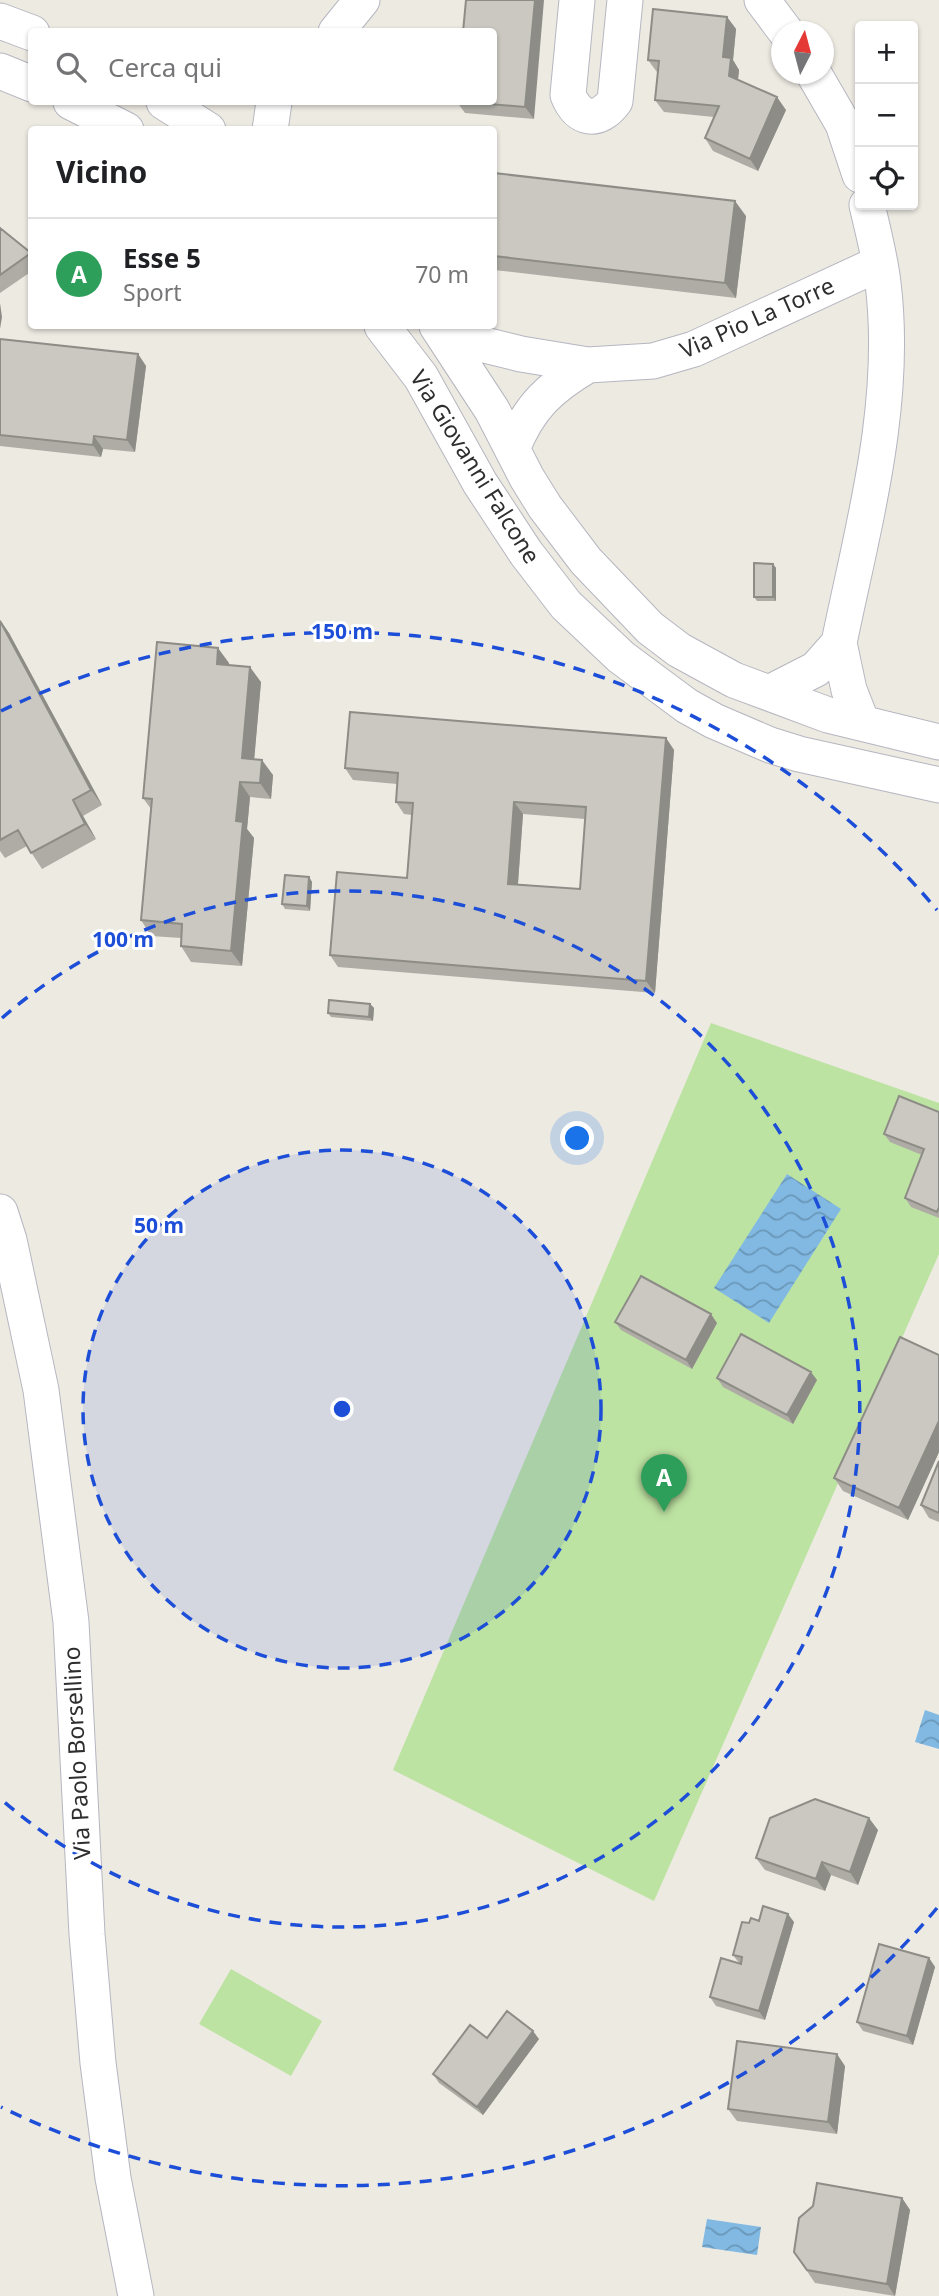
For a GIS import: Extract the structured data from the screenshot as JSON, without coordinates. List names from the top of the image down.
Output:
{
  "streets": {
    "street": ["Via Pio La Torre", "Via Giovanni Falcone", "Via Paolo Borsellino"]
  },
  "crossings": [
    ["Via Pio La Torre", "Via Giovanni Falcone"]
  ],
  "north": "top",
  "page": {
    "map_buttons": ["+", "−"],
    "search": "Cerca qui",
    "heading": "Vicino",
    "list": [
      {
        "mark": "A",
        "name": "Esse 5",
        "note": "Sport",
        "value": "70 m"
      }
    ],
    "pins": "A"
  },
  "rings": ["150 m", "100 m", "50 m"]
}
